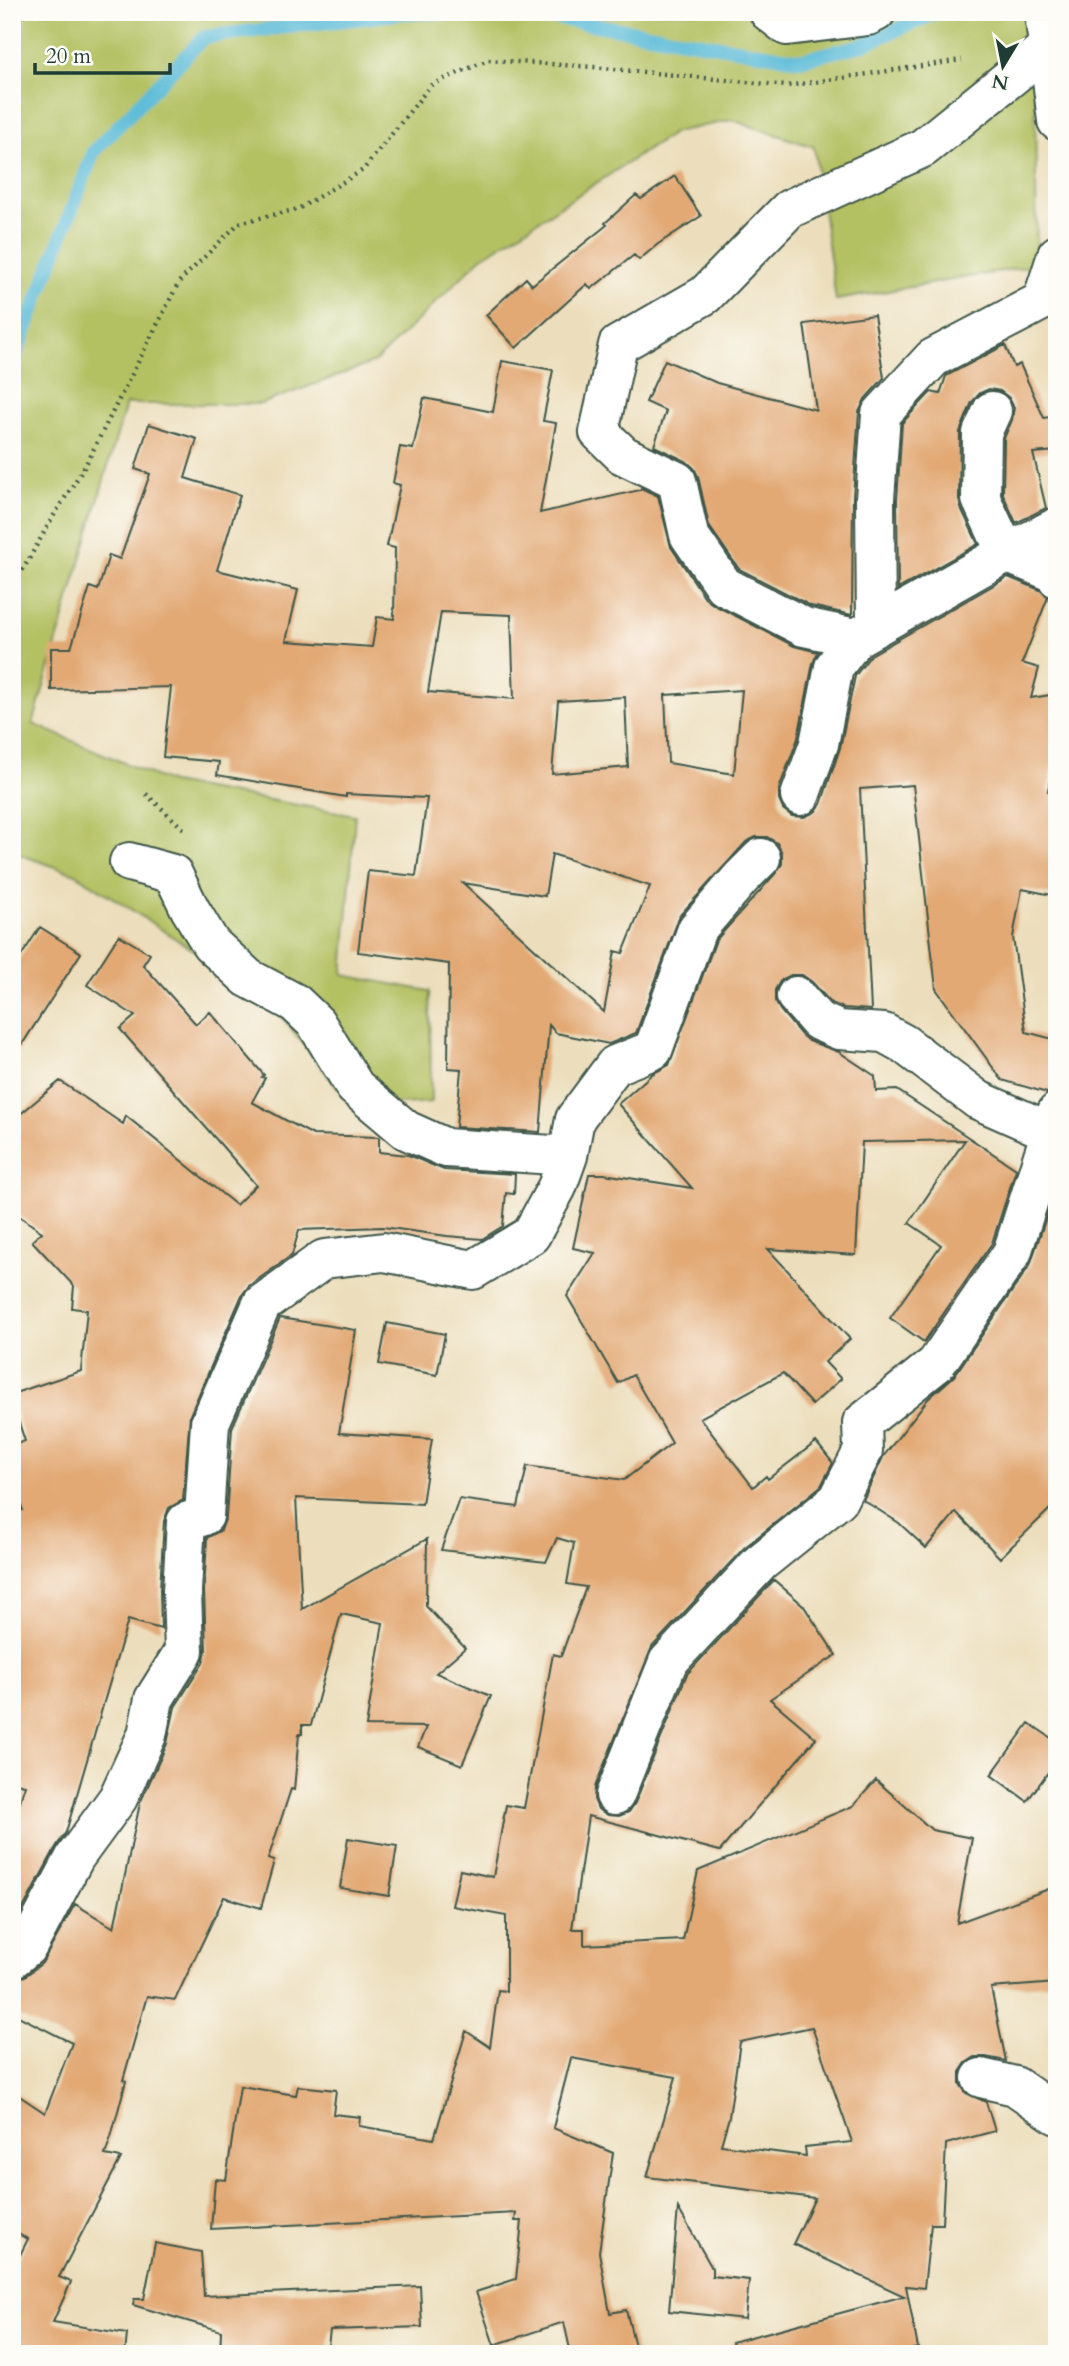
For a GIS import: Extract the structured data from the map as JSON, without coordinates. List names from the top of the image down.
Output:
{
  "scale_bar": "20 m",
  "north": "bottom"
}
